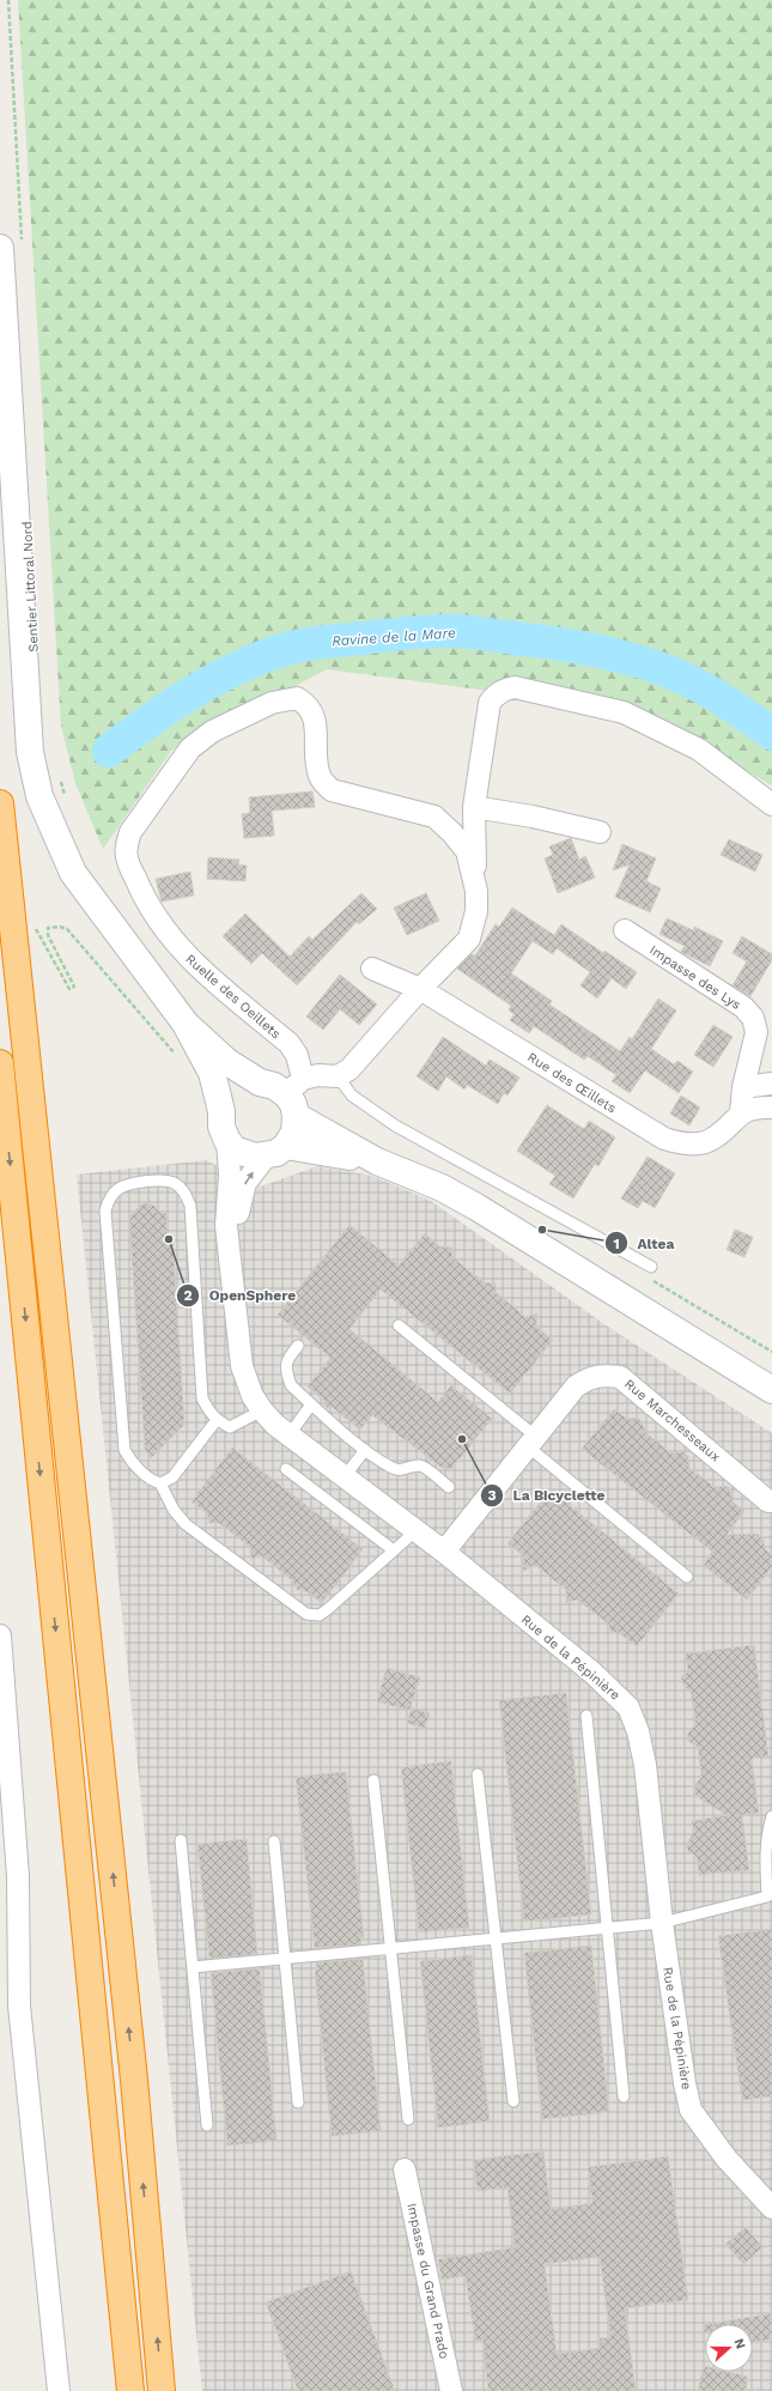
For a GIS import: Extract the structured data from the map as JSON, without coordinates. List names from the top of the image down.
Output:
{
  "streets": {
    "street": [
      "Impasse des Lys",
      "Ruelle des Oeillets",
      "Rue des Œillets",
      "Rue Marchesseaux",
      "Rue de la Pépinière",
      "Impasse du Grand Prado"
    ]
  },
  "crossings": [
    ["Impasse des Lys", "Rue des Œillets"],
    ["Ruelle des Oeillets", "Rue des Œillets"],
    ["Rue Marchesseaux", "Rue de la Pépinière"]
  ],
  "water": ["Ravine de la Mare"],
  "places": ["Altea", "OpenSphere", "La Bicyclette"],
  "north": "right"
}
